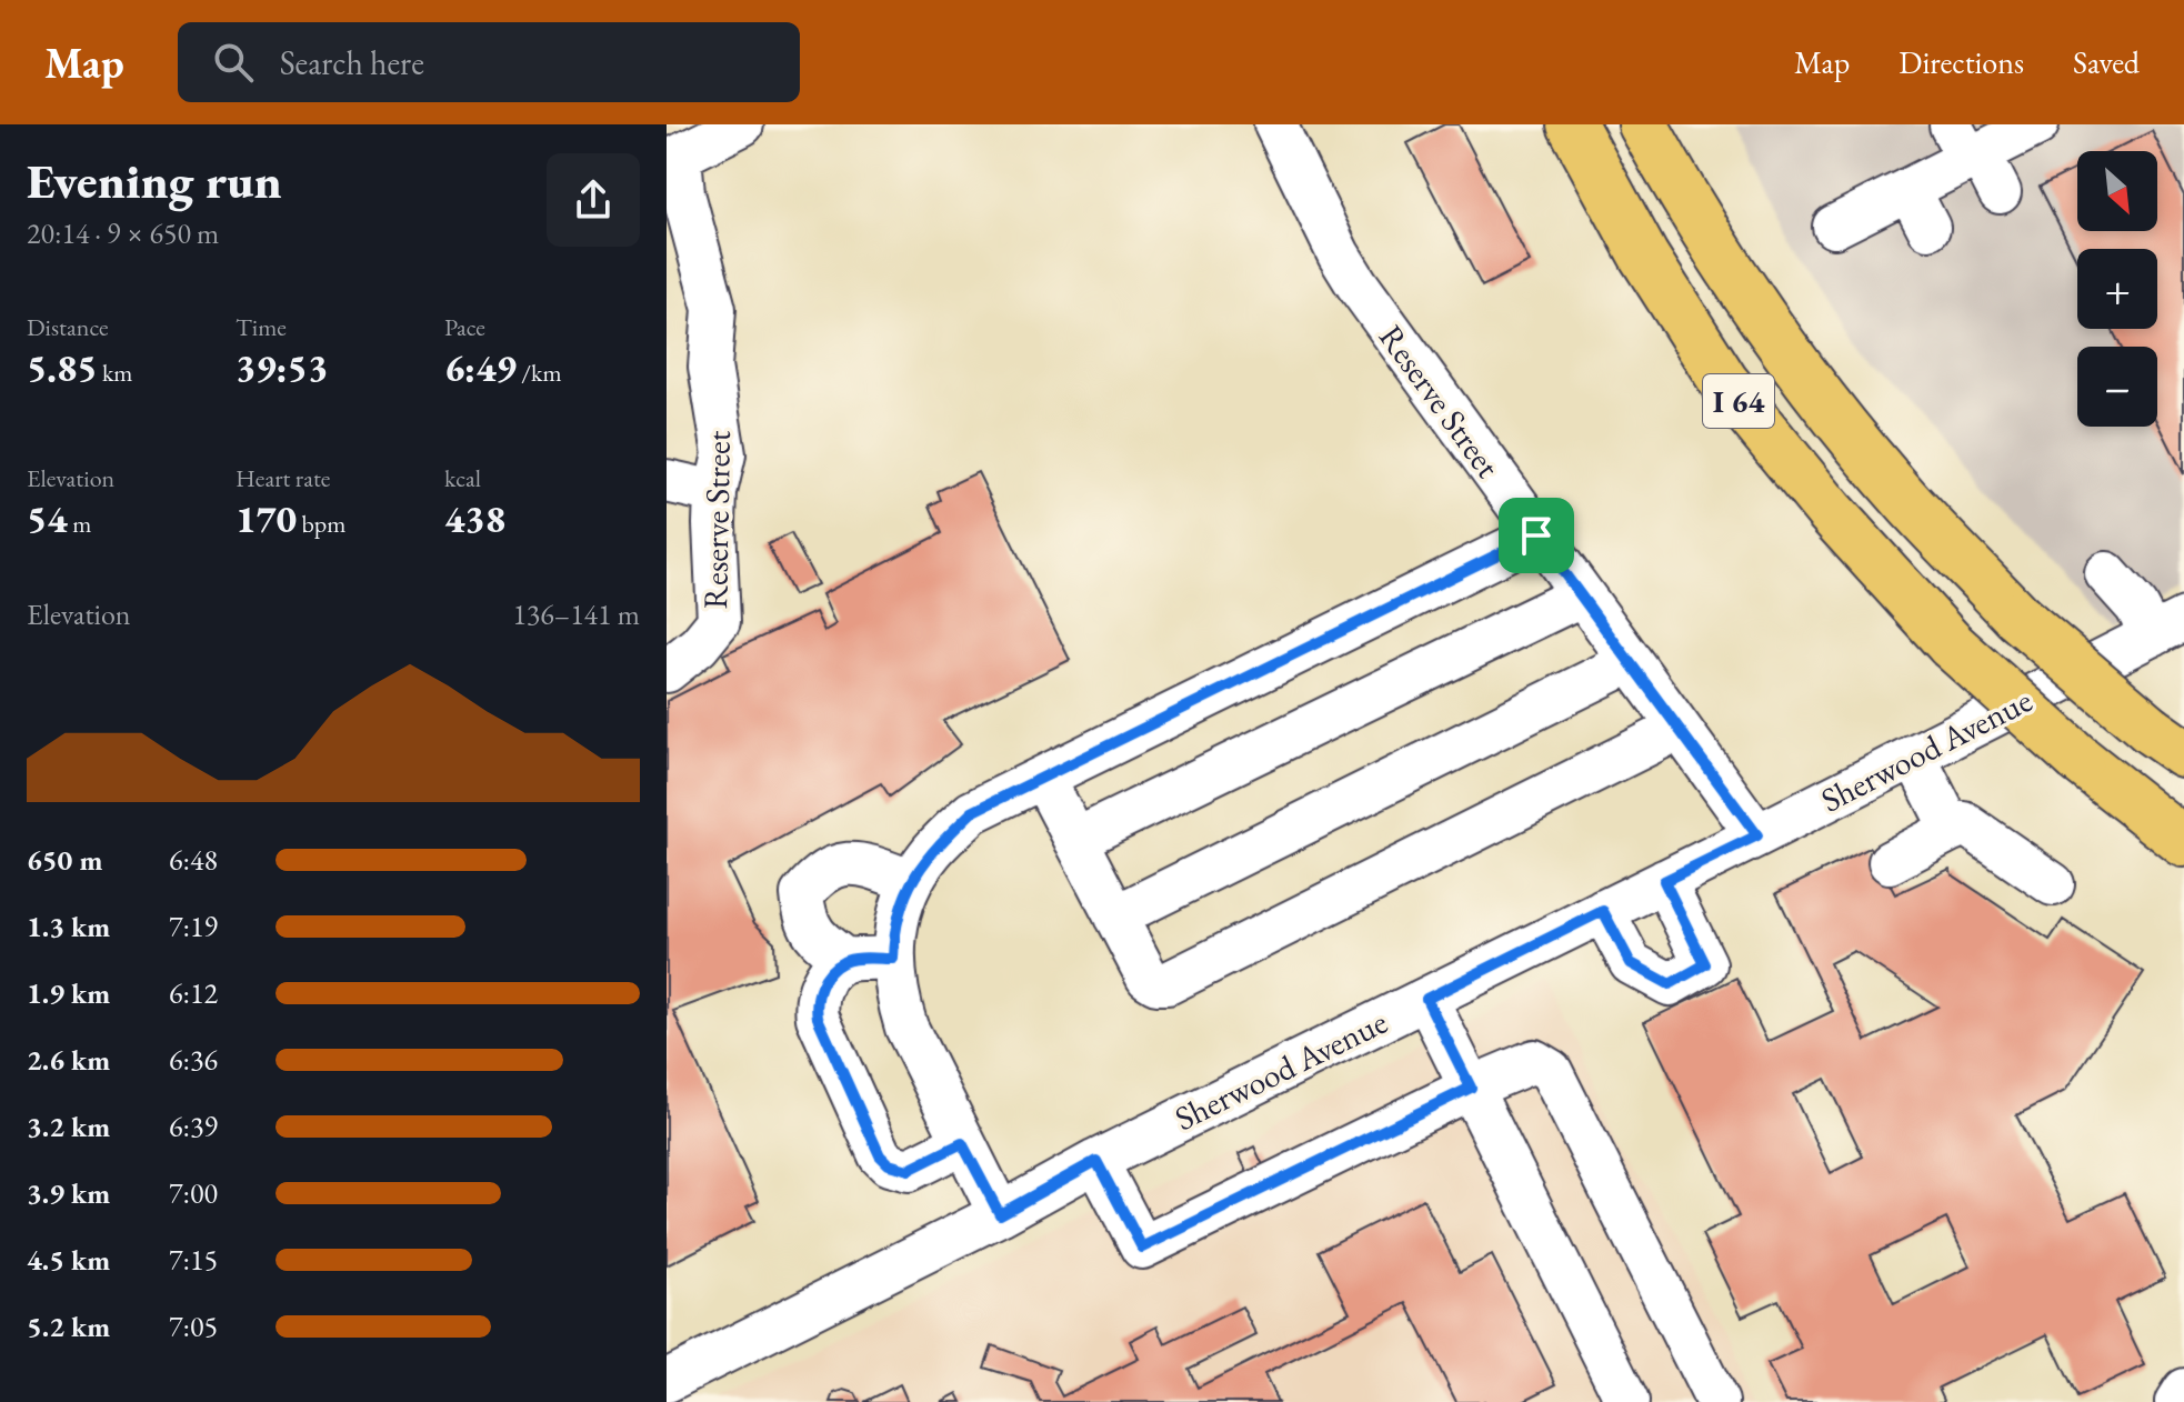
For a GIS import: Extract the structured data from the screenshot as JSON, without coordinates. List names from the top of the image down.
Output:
{
  "streets": {
    "highway": ["I 64"],
    "street": ["Reserve Street", "Sherwood Avenue"]
  },
  "crossings": [
    ["Reserve Street", "Sherwood Avenue"]
  ],
  "north": "bottom right",
  "page": {
    "header": "Map",
    "search": "Search here",
    "nav": ["Map", "Directions", "Saved"],
    "heading": ["Evening run", "20:14 · 9 × 650 m"],
    "map_buttons": ["+", "−"],
    "stats": [
      ["Distance", "5.85 km"],
      ["Time", "39:53"],
      ["Pace", "6:49 /km"],
      ["Elevation", "54 m"],
      ["Heart rate", "170 bpm"],
      ["kcal", "438"]
    ],
    "chart": ["Elevation", "136–141 m"],
    "list": [
      {
        "name": "650 m",
        "note": "6:48"
      },
      {
        "name": "1.3 km",
        "note": "7:19"
      },
      {
        "name": "1.9 km",
        "note": "6:12"
      },
      {
        "name": "2.6 km",
        "note": "6:36"
      },
      {
        "name": "3.2 km",
        "note": "6:39"
      },
      {
        "name": "3.9 km",
        "note": "7:00"
      },
      {
        "name": "4.5 km",
        "note": "7:15"
      },
      {
        "name": "5.2 km",
        "note": "7:05"
      }
    ]
  }
}
